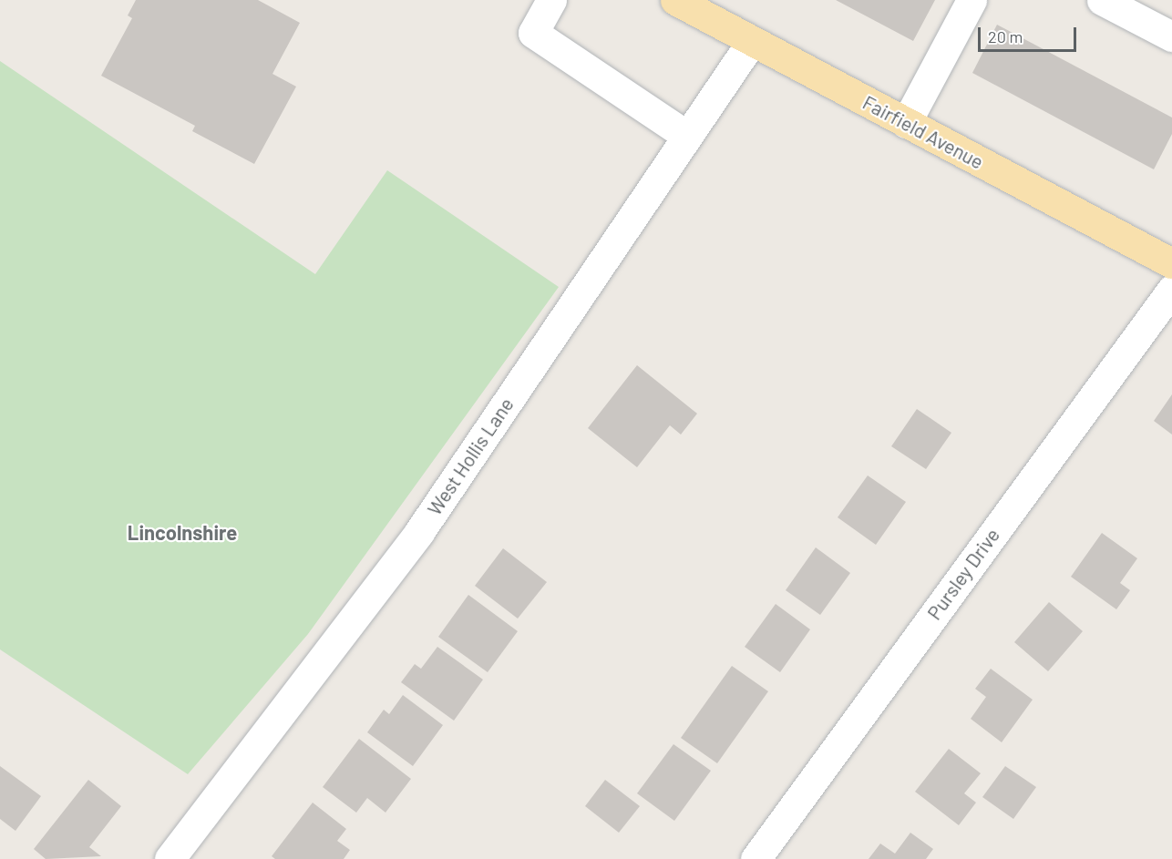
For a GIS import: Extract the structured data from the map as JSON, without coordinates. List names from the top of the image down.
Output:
{
  "streets": {
    "main road": ["Fairfield Avenue"],
    "street": ["West Hollis Lane", "Pursley Drive"]
  },
  "crossings": [
    ["Fairfield Avenue", "West Hollis Lane"]
  ],
  "districts": ["Lincolnshire"],
  "scale_bar": "20 m"
}
